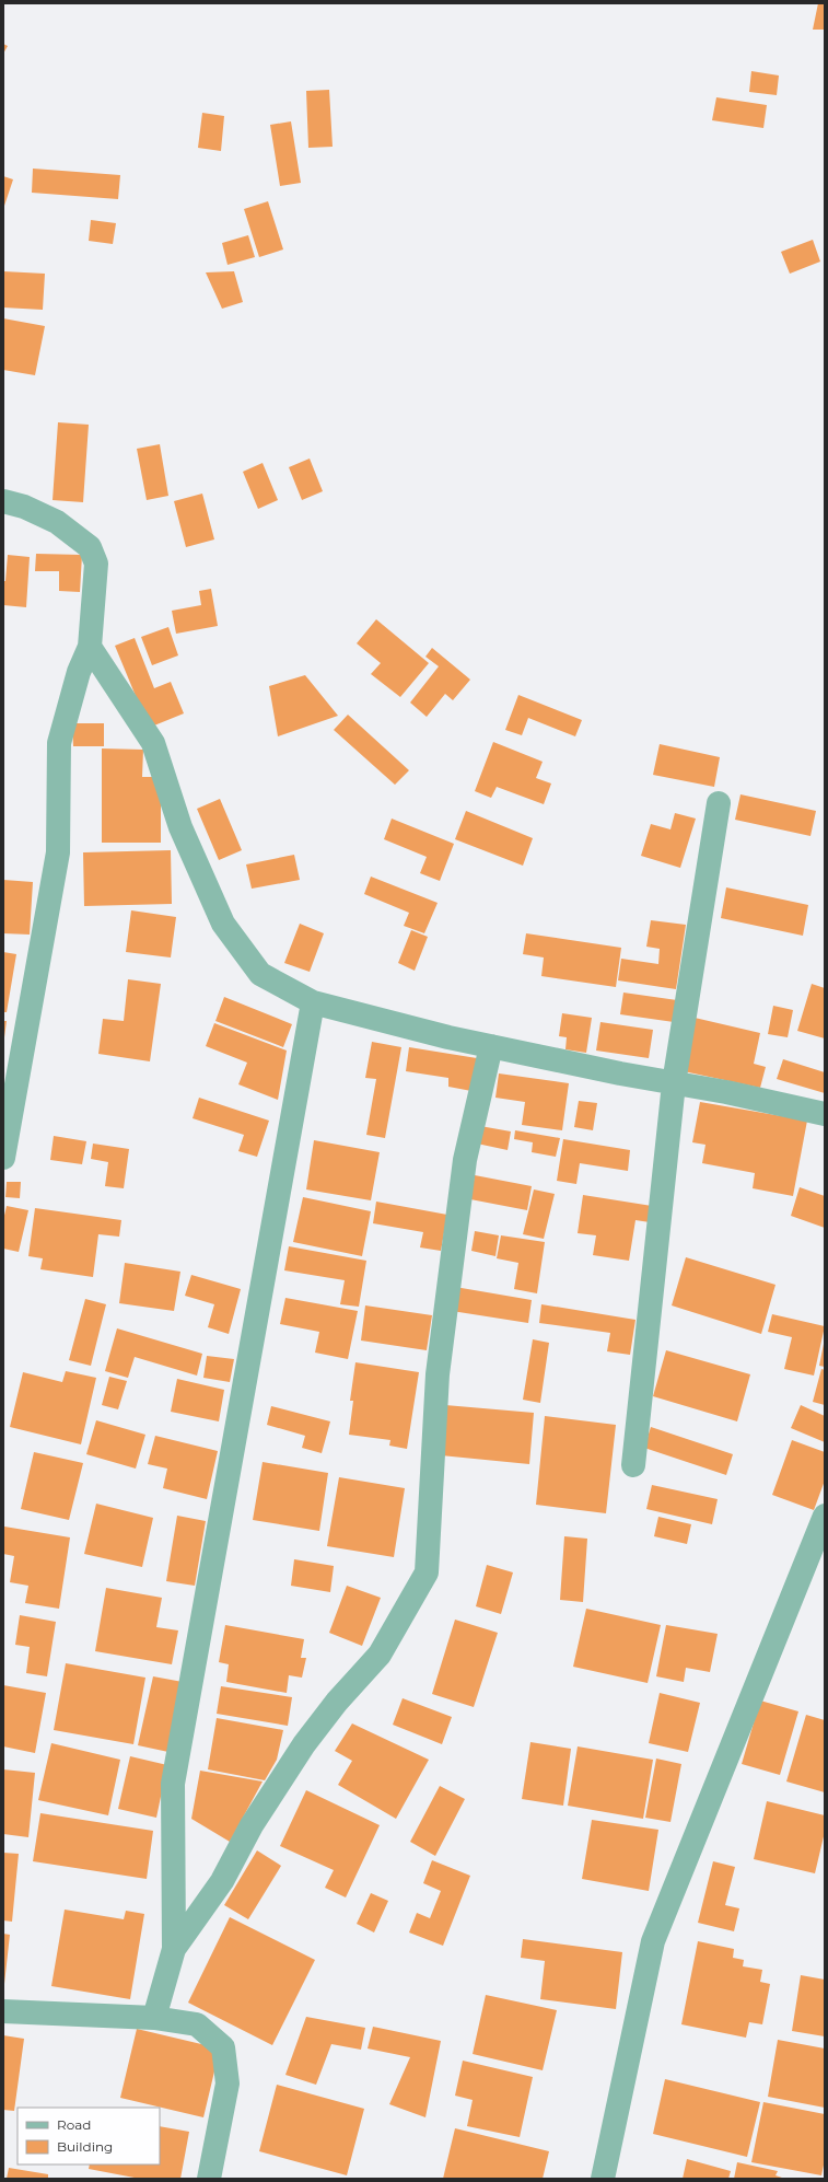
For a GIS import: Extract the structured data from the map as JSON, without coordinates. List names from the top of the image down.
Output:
{
  "legend": ["Road", "Building"]
}
